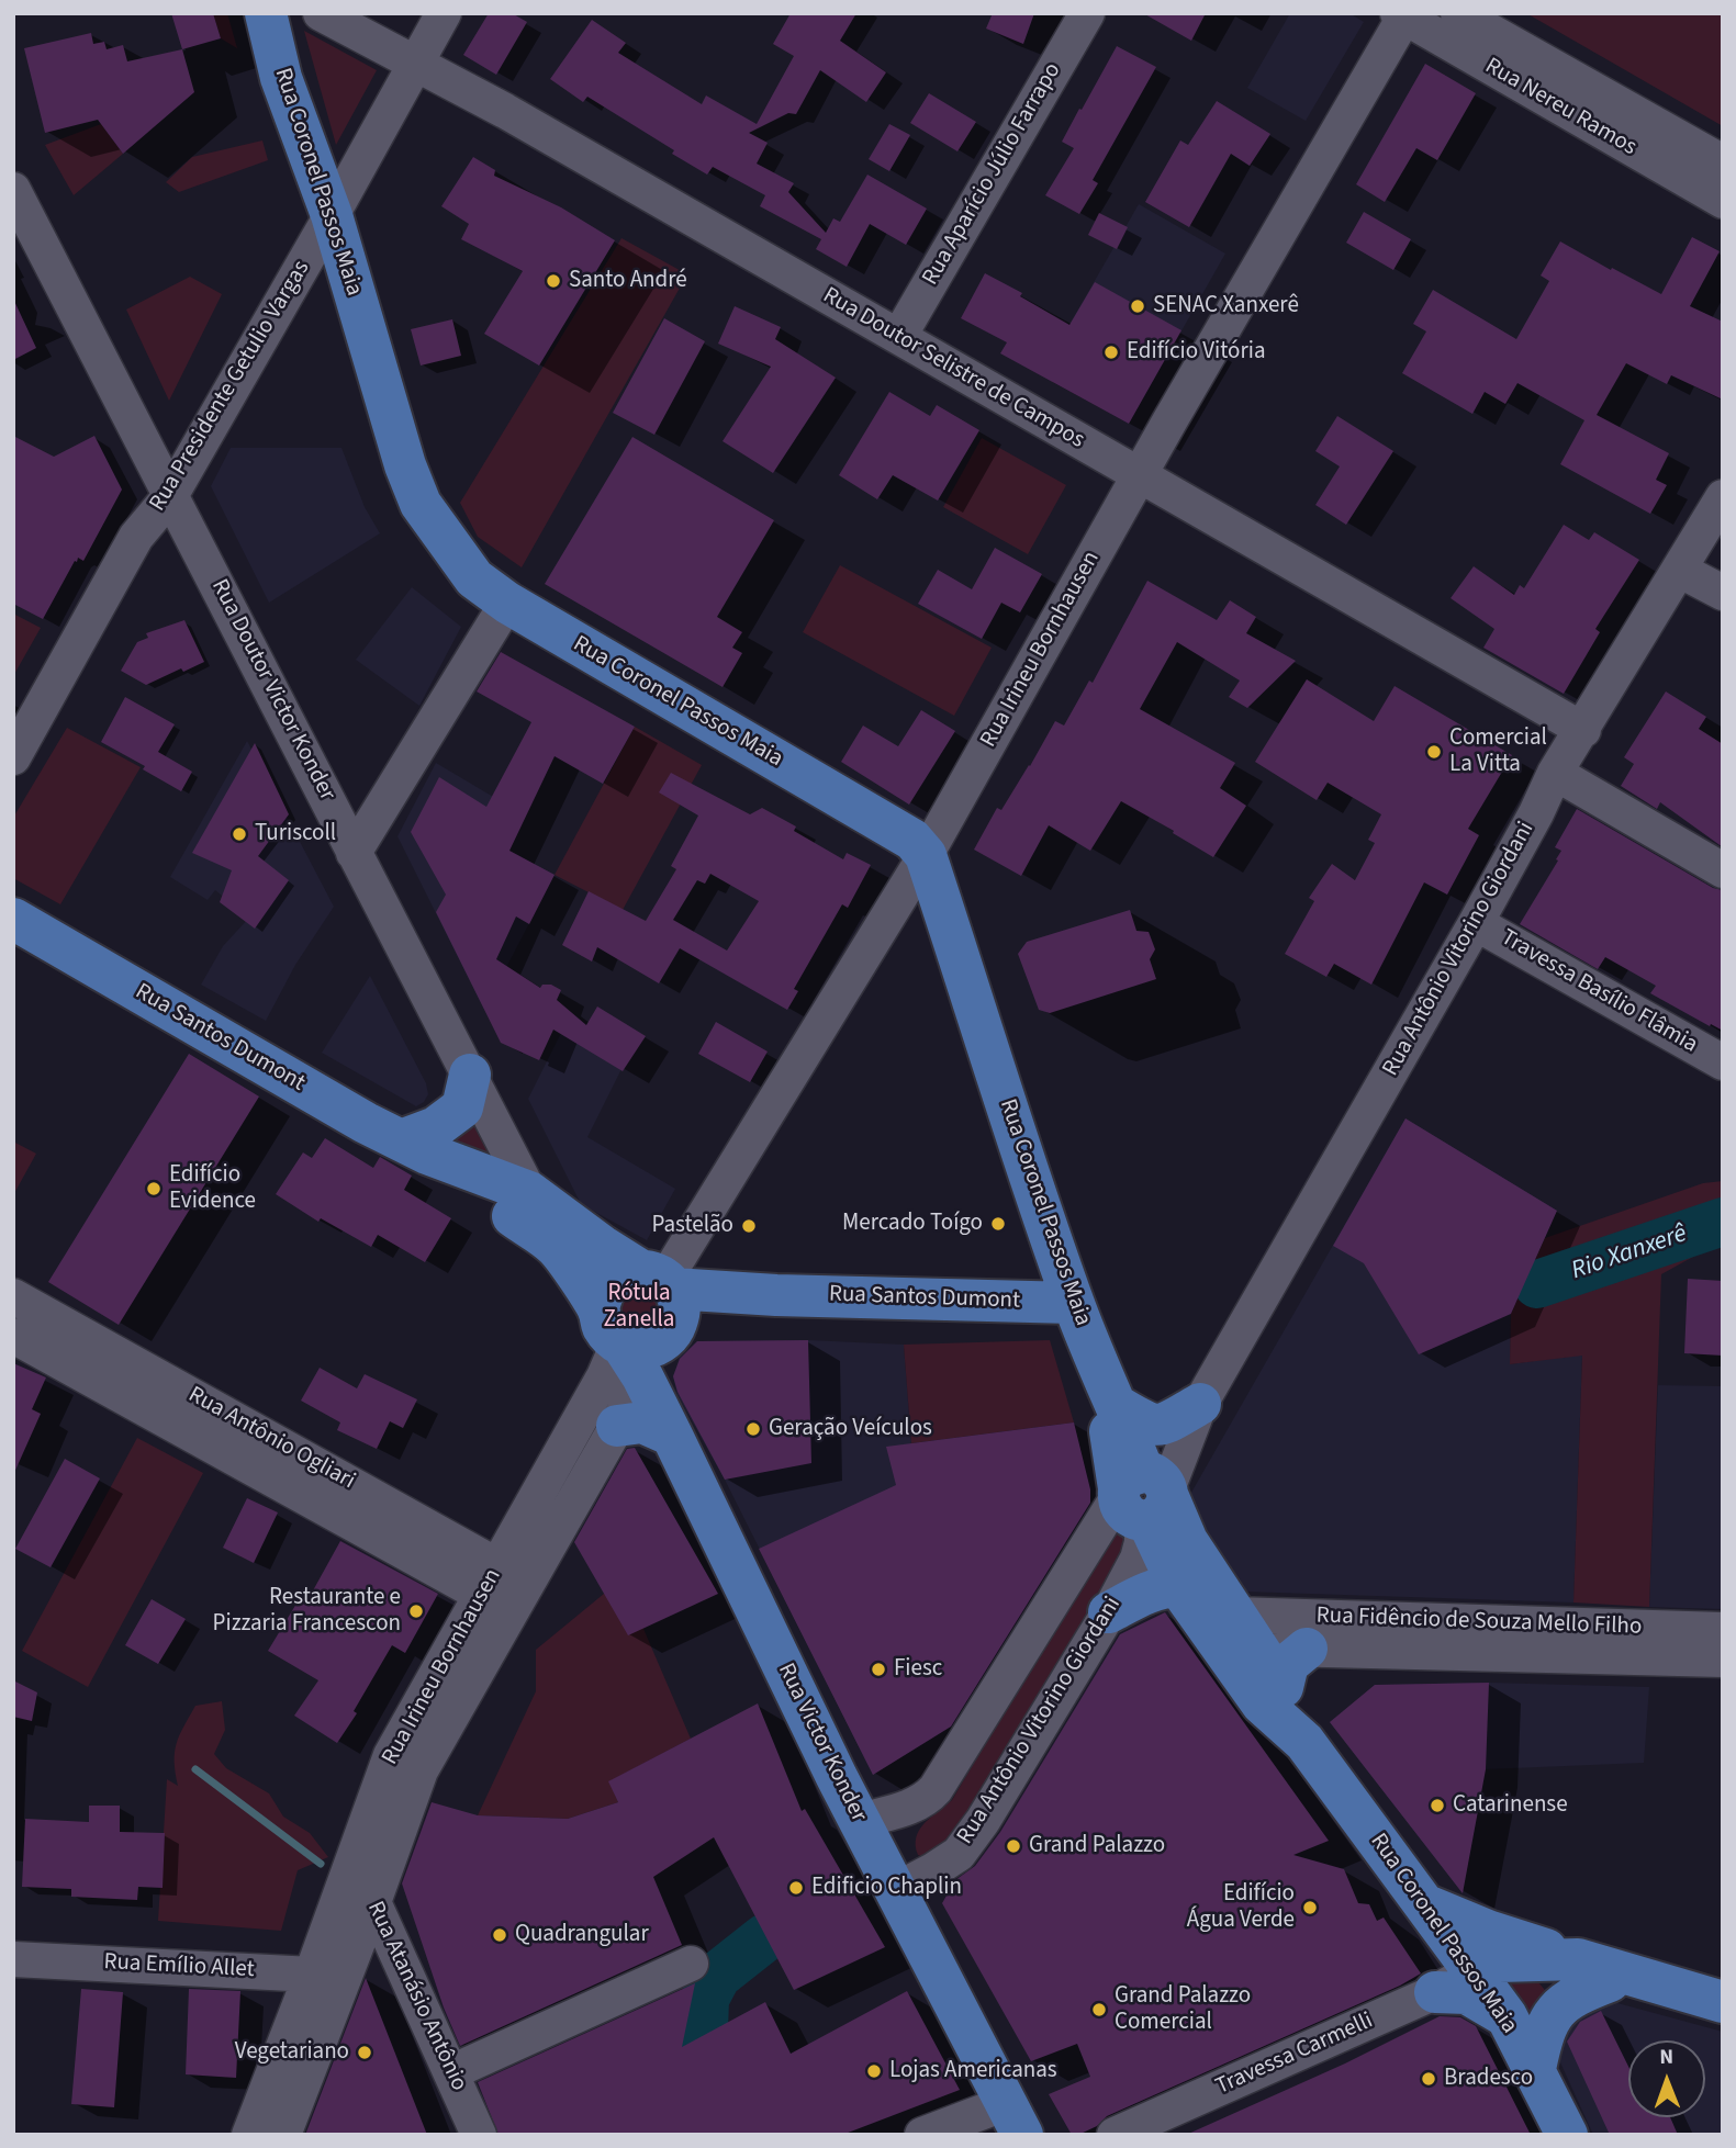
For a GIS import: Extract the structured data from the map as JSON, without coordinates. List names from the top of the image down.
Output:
{
  "streets": {
    "main road": ["Rua Coronel Passos Maia", "Rua Santos Dumont", "Rua Victor Konder"],
    "street": [
      "Rua Nereu Ramos",
      "Rua Aparício Júlio Farrapo",
      "Rua Doutor Selistre de Campos",
      "Rua Presidente Getulio Vargas",
      "Rua Irineu Bornhausen",
      "Rua Doutor Victor Konder",
      "Rua Antônio Vitorino Giordani",
      "Travessa Basílio Flâmia",
      "Rua Antônio Ogliari",
      "Rua Fidêncio de Souza Mello Filho",
      "Rua Emílio Allet",
      "Rua Atanásio Antônio",
      "Travessa Carmelli"
    ]
  },
  "crossings": [
    ["Rua Nereu Ramos", "Rua Irineu Bornhausen"],
    ["Rua Aparício Júlio Farrapo", "Rua Doutor Selistre de Campos"],
    ["Rua Coronel Passos Maia", "Rua Presidente Getulio Vargas"],
    ["Rua Coronel Passos Maia", "Rua Irineu Bornhausen"],
    ["Rua Coronel Passos Maia", "Rua Antônio Vitorino Giordani"],
    ["Rua Coronel Passos Maia", "Rua Santos Dumont"],
    ["Rua Coronel Passos Maia", "Rua Fidêncio de Souza Mello Filho"],
    ["Rua Coronel Passos Maia", "Travessa Carmelli"],
    ["Rua Doutor Selistre de Campos", "Rua Presidente Getulio Vargas"],
    ["Rua Doutor Selistre de Campos", "Rua Irineu Bornhausen"],
    ["Rua Doutor Selistre de Campos", "Rua Antônio Vitorino Giordani"],
    ["Rua Presidente Getulio Vargas", "Rua Doutor Victor Konder"],
    ["Rua Irineu Bornhausen", "Rua Santos Dumont"],
    ["Rua Irineu Bornhausen", "Rua Antônio Ogliari"],
    ["Rua Irineu Bornhausen", "Rua Victor Konder"],
    ["Rua Irineu Bornhausen", "Rua Emílio Allet"],
    ["Rua Irineu Bornhausen", "Rua Atanásio Antônio"],
    ["Rua Doutor Victor Konder", "Rua Santos Dumont"],
    ["Rua Antônio Vitorino Giordani", "Travessa Basílio Flâmia"],
    ["Rua Antônio Vitorino Giordani", "Rua Victor Konder"],
    ["Rua Santos Dumont", "Rua Victor Konder"]
  ],
  "water": ["Rio Xanxerê"],
  "parks": ["Rótula Zanella"],
  "places": [
    "Santo André",
    "SENAC Xanxerê",
    "Edifício Vitória",
    "Comercial La Vitta",
    "Turiscoll",
    "Edifício Evidence",
    "Mercado Toígo",
    "Pastelão",
    "Geração Veículos",
    "Restaurante e Pizzaria Francescon",
    "Fiesc",
    "Catarinense",
    "Grand Palazzo",
    "Edificio Chaplin",
    "Edifício Água Verde",
    "Quadrangular",
    "Grand Palazzo Comercial",
    "Vegetariano",
    "Lojas Americanas",
    "Bradesco"
  ],
  "north": "top"
}
